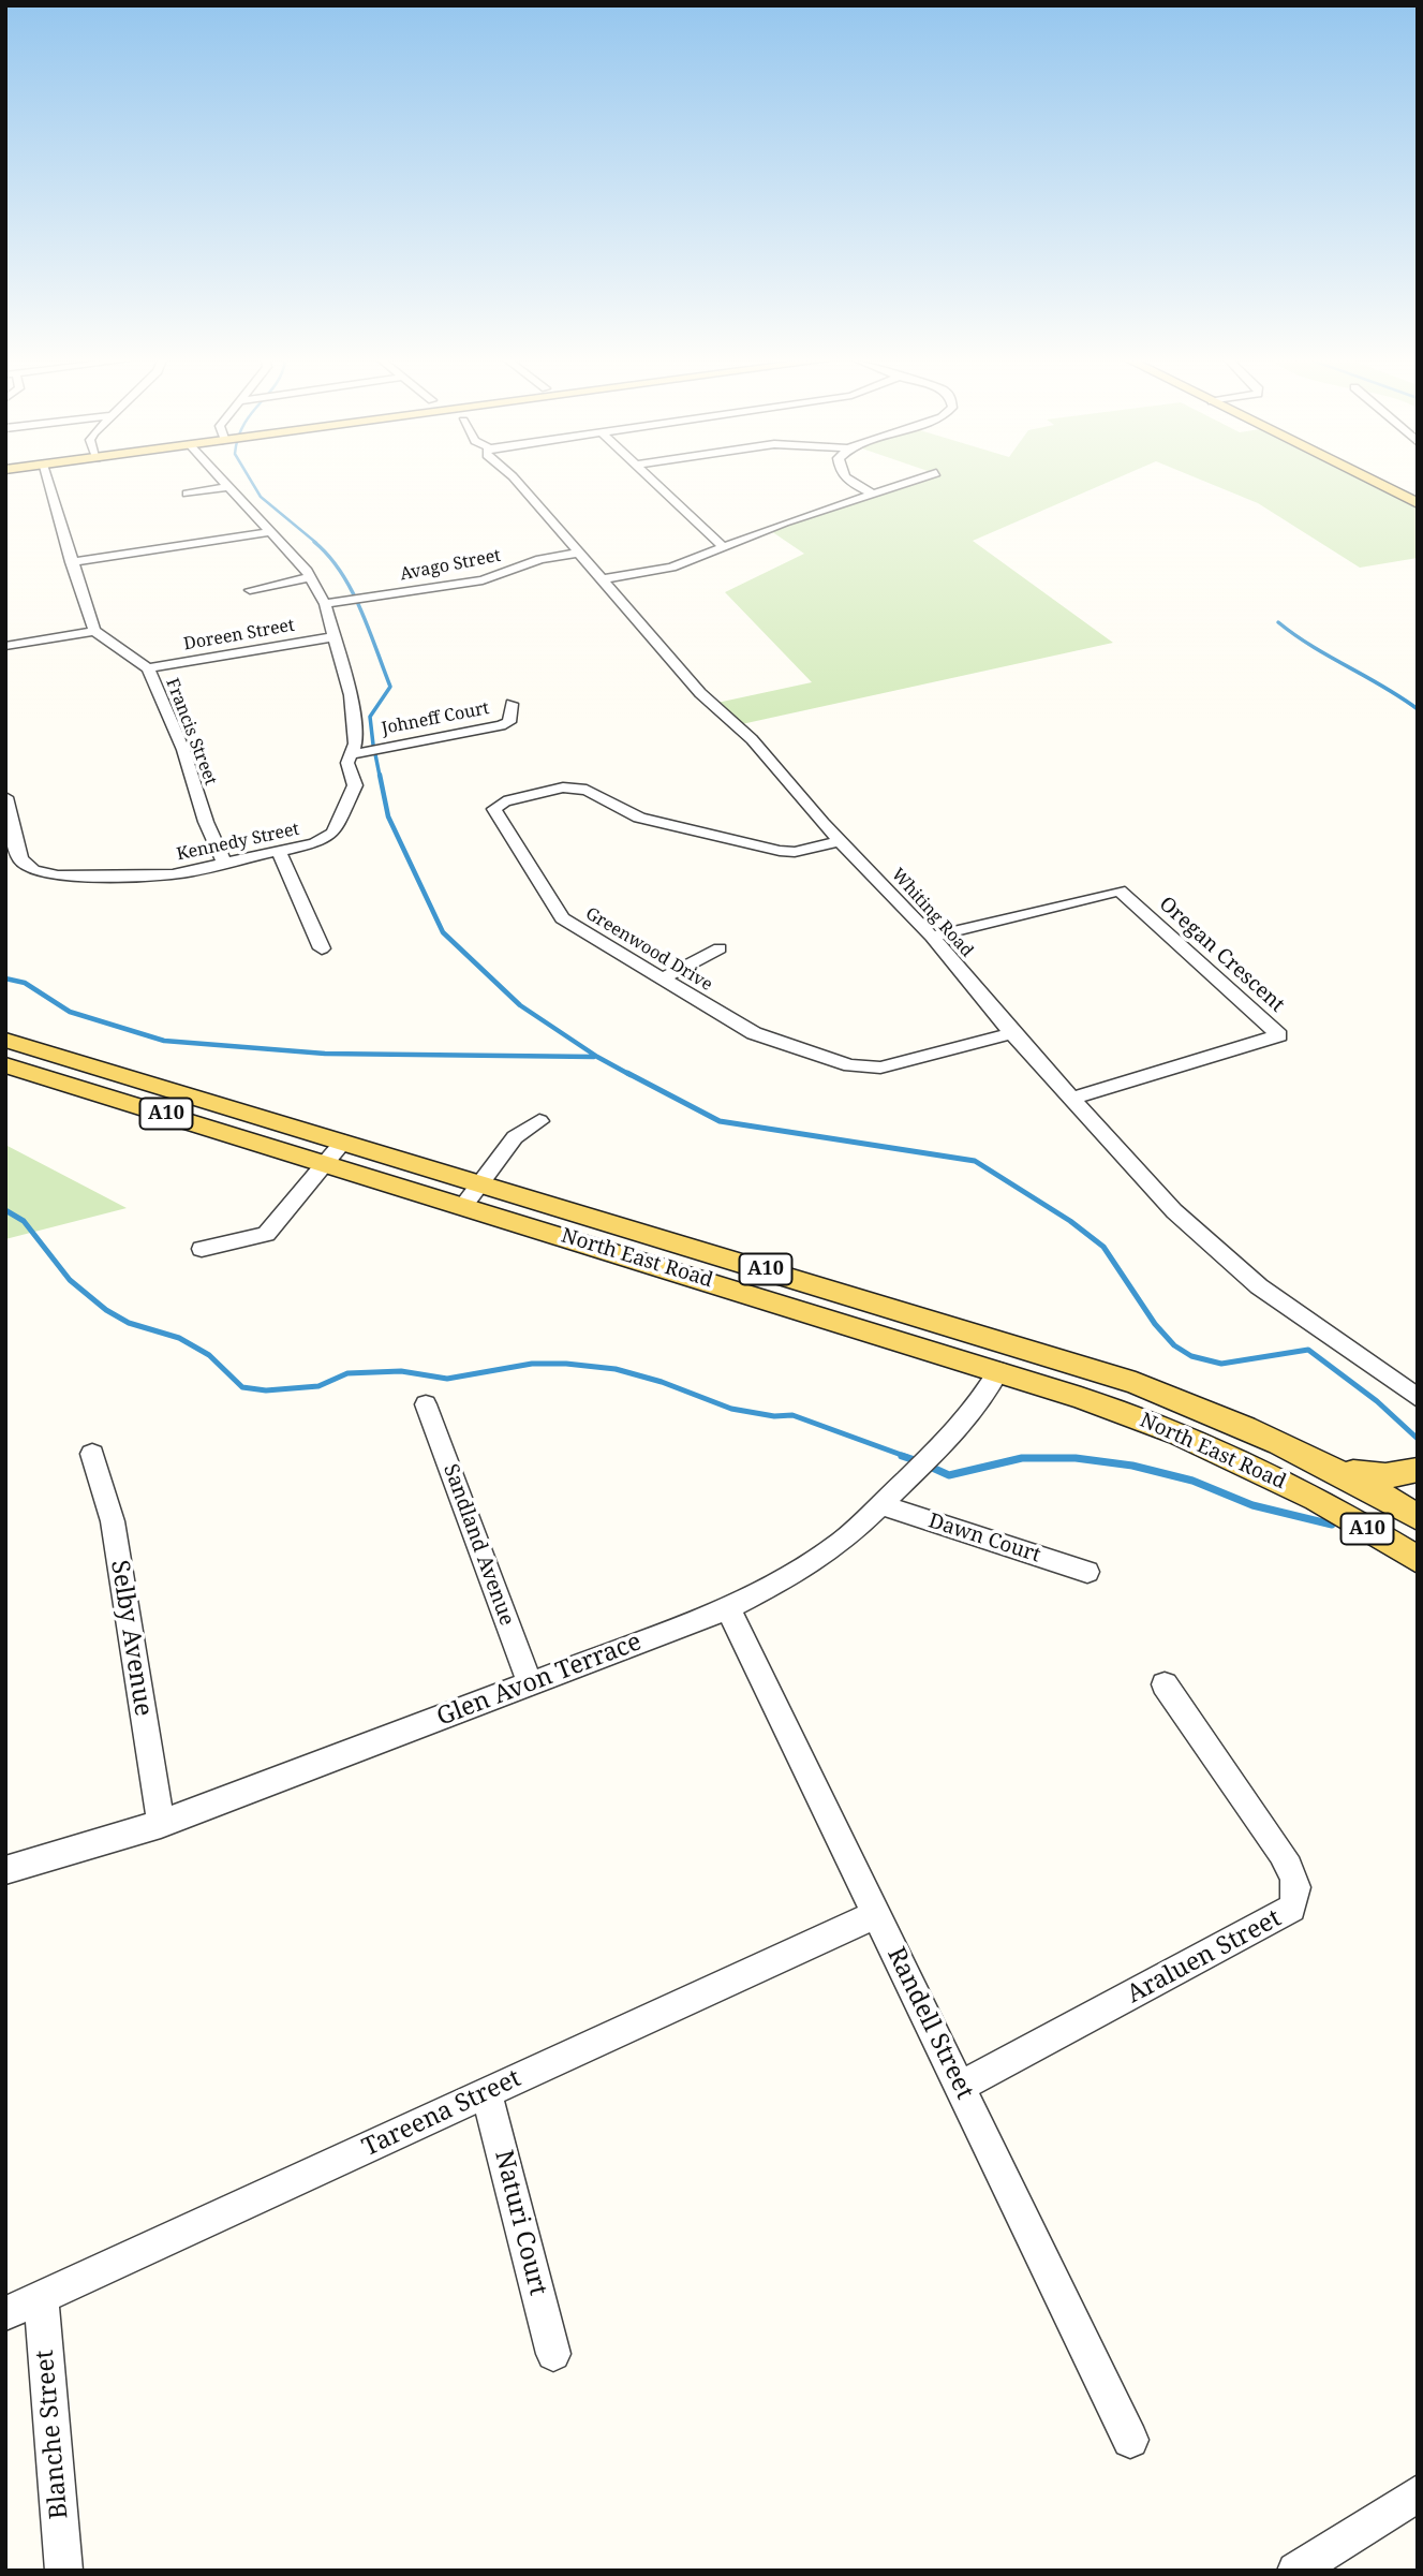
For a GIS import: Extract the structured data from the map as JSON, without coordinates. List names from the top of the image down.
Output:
{
  "streets": {
    "main road": ["A10", "North East Road"],
    "street": [
      "Avago Street",
      "Doreen Street",
      "Johneff Court",
      "Francis Street",
      "Kennedy Street",
      "Whiting Road",
      "Greenwood Drive",
      "Oregan Crescent",
      "Dawn Court",
      "Sandland Avenue",
      "Selby Avenue",
      "Glen Avon Terrace",
      "Araluen Street",
      "Randell Street",
      "Tareena Street",
      "Naturi Court",
      "Blanche Street"
    ]
  },
  "crossings": [
    ["Avago Street", "Kennedy Street"],
    ["Avago Street", "Whiting Road"],
    ["Doreen Street", "Francis Street"],
    ["Doreen Street", "Kennedy Street"],
    ["Johneff Court", "Kennedy Street"],
    ["Francis Street", "Kennedy Street"],
    ["Whiting Road", "Greenwood Drive"],
    ["Whiting Road", "Oregan Crescent"],
    ["North East Road", "Glen Avon Terrace"],
    ["Dawn Court", "Glen Avon Terrace"],
    ["Sandland Avenue", "Glen Avon Terrace"],
    ["Selby Avenue", "Glen Avon Terrace"],
    ["Glen Avon Terrace", "Randell Street"],
    ["Araluen Street", "Randell Street"],
    ["Randell Street", "Tareena Street"],
    ["Tareena Street", "Naturi Court"],
    ["Tareena Street", "Blanche Street"]
  ]
}
